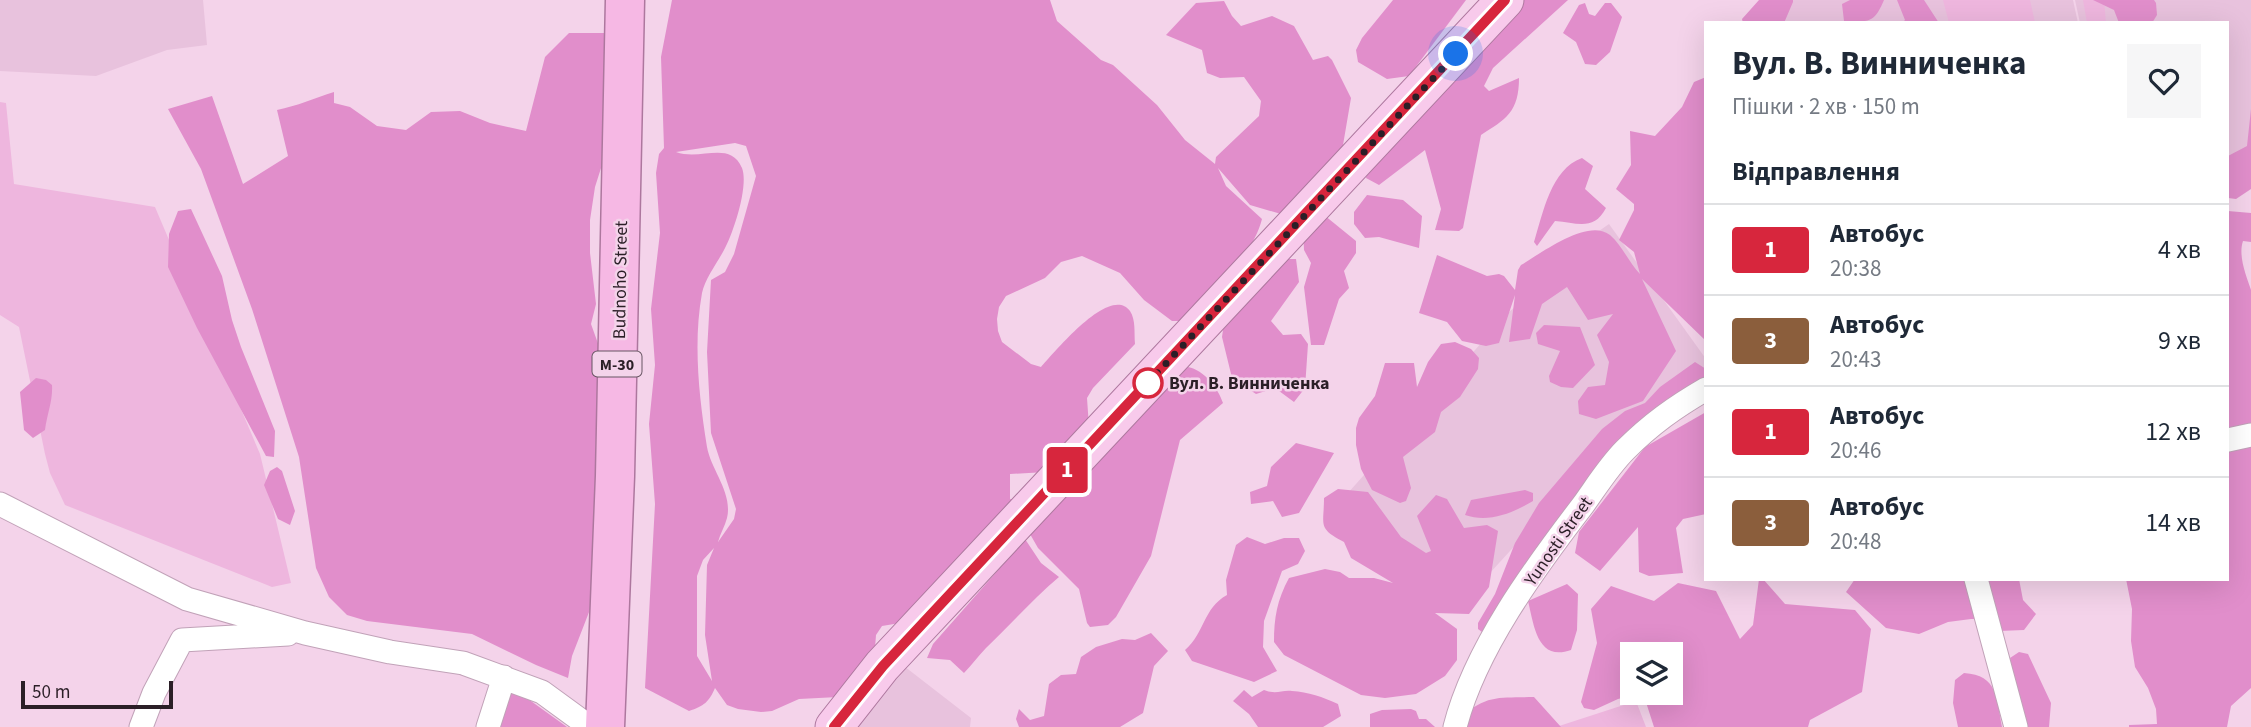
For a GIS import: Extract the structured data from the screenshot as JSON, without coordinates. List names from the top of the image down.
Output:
{
  "streets": {
    "highway": ["Budnoho Street", "М-30"],
    "street": ["Yunosti Street"]
  },
  "places": ["Вул. В. Винниченка"],
  "lines": ["bus line 1"],
  "scale_bar": "50 m",
  "page": {
    "on_map": "1",
    "heading": [
      ["Вул. В. Винниченка", "Пішки · 2 хв · 150 m"],
      "Відправлення"
    ],
    "list": [
      {
        "mark": "1",
        "name": "Автобус",
        "note": "20:38",
        "value": "4 хв"
      },
      {
        "mark": "3",
        "name": "Автобус",
        "note": "20:43",
        "value": "9 хв"
      },
      {
        "mark": "1",
        "name": "Автобус",
        "note": "20:46",
        "value": "12 хв"
      },
      {
        "mark": "3",
        "name": "Автобус",
        "note": "20:48",
        "value": "14 хв"
      }
    ],
    "scale": "50 m"
  }
}
